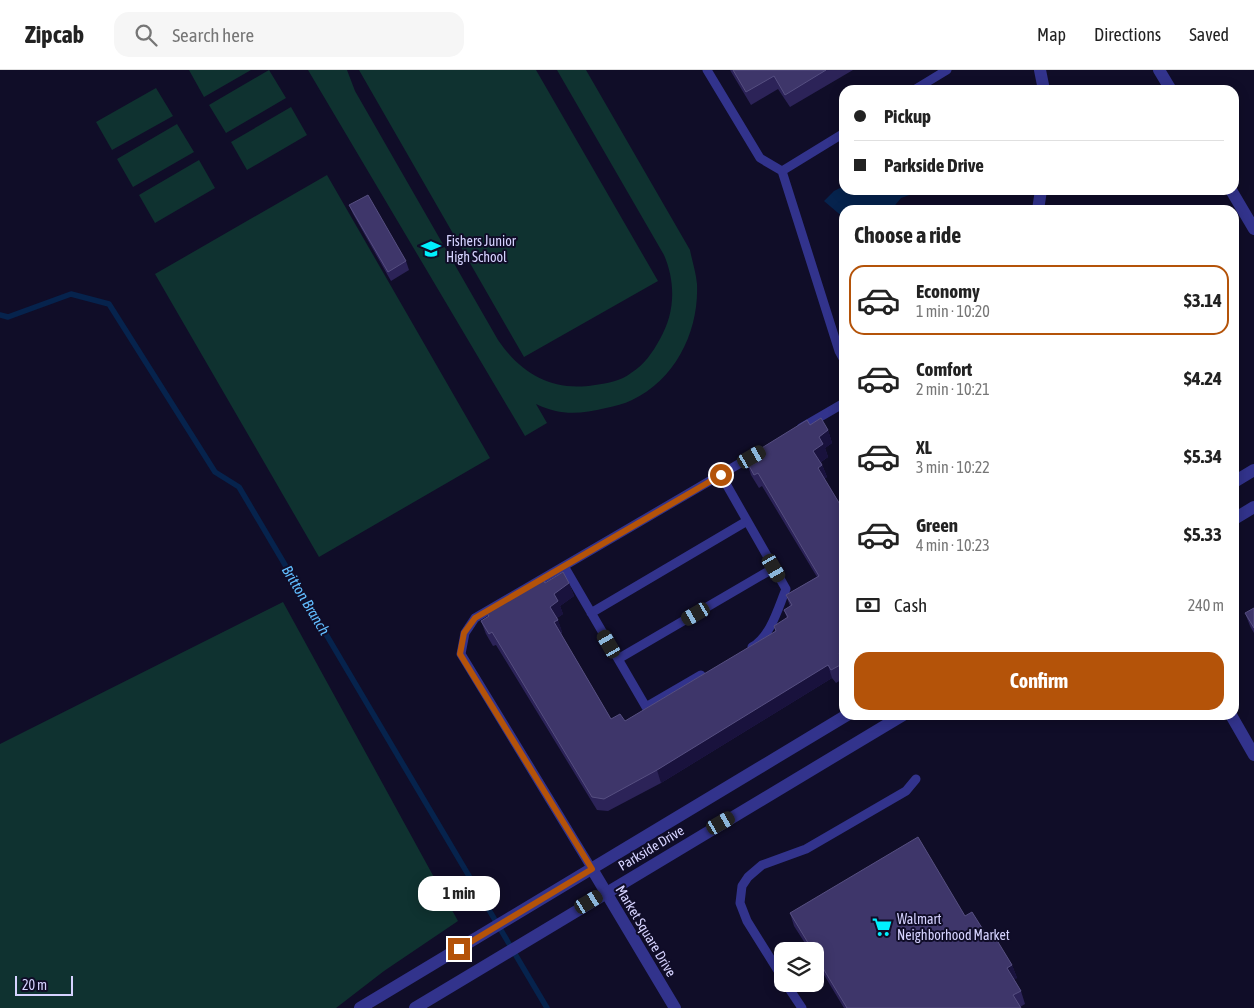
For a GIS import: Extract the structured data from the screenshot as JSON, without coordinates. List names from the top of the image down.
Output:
{
  "streets": {
    "street": ["Parkside Drive", "Market Square Drive"]
  },
  "crossings": [
    ["Parkside Drive", "Market Square Drive"]
  ],
  "water": ["Britton Branch"],
  "places": {
    "school or university": ["Fishers Junior High School"],
    "supermarket": ["Walmart Neighborhood Market"]
  },
  "scale_bar": "20 m",
  "page": {
    "header": "Zipcab",
    "search": "Search here",
    "nav": ["Map", "Directions", "Saved"],
    "banner": ["Pickup", "Parkside Drive"],
    "heading": "Choose a ride",
    "list": [
      {
        "name": "Economy",
        "note": "1 min · 10:20",
        "value": "$3.14"
      },
      {
        "name": "Comfort",
        "note": "2 min · 10:21",
        "value": "$4.24"
      },
      {
        "name": "XL",
        "note": "3 min · 10:22",
        "value": "$5.34"
      },
      {
        "name": "Green",
        "note": "4 min · 10:23",
        "value": "$5.33"
      }
    ],
    "pay": ["Cash", "240 m"],
    "buttons": "Confirm",
    "bubble": "1 min",
    "scale": "20 m"
  }
}
